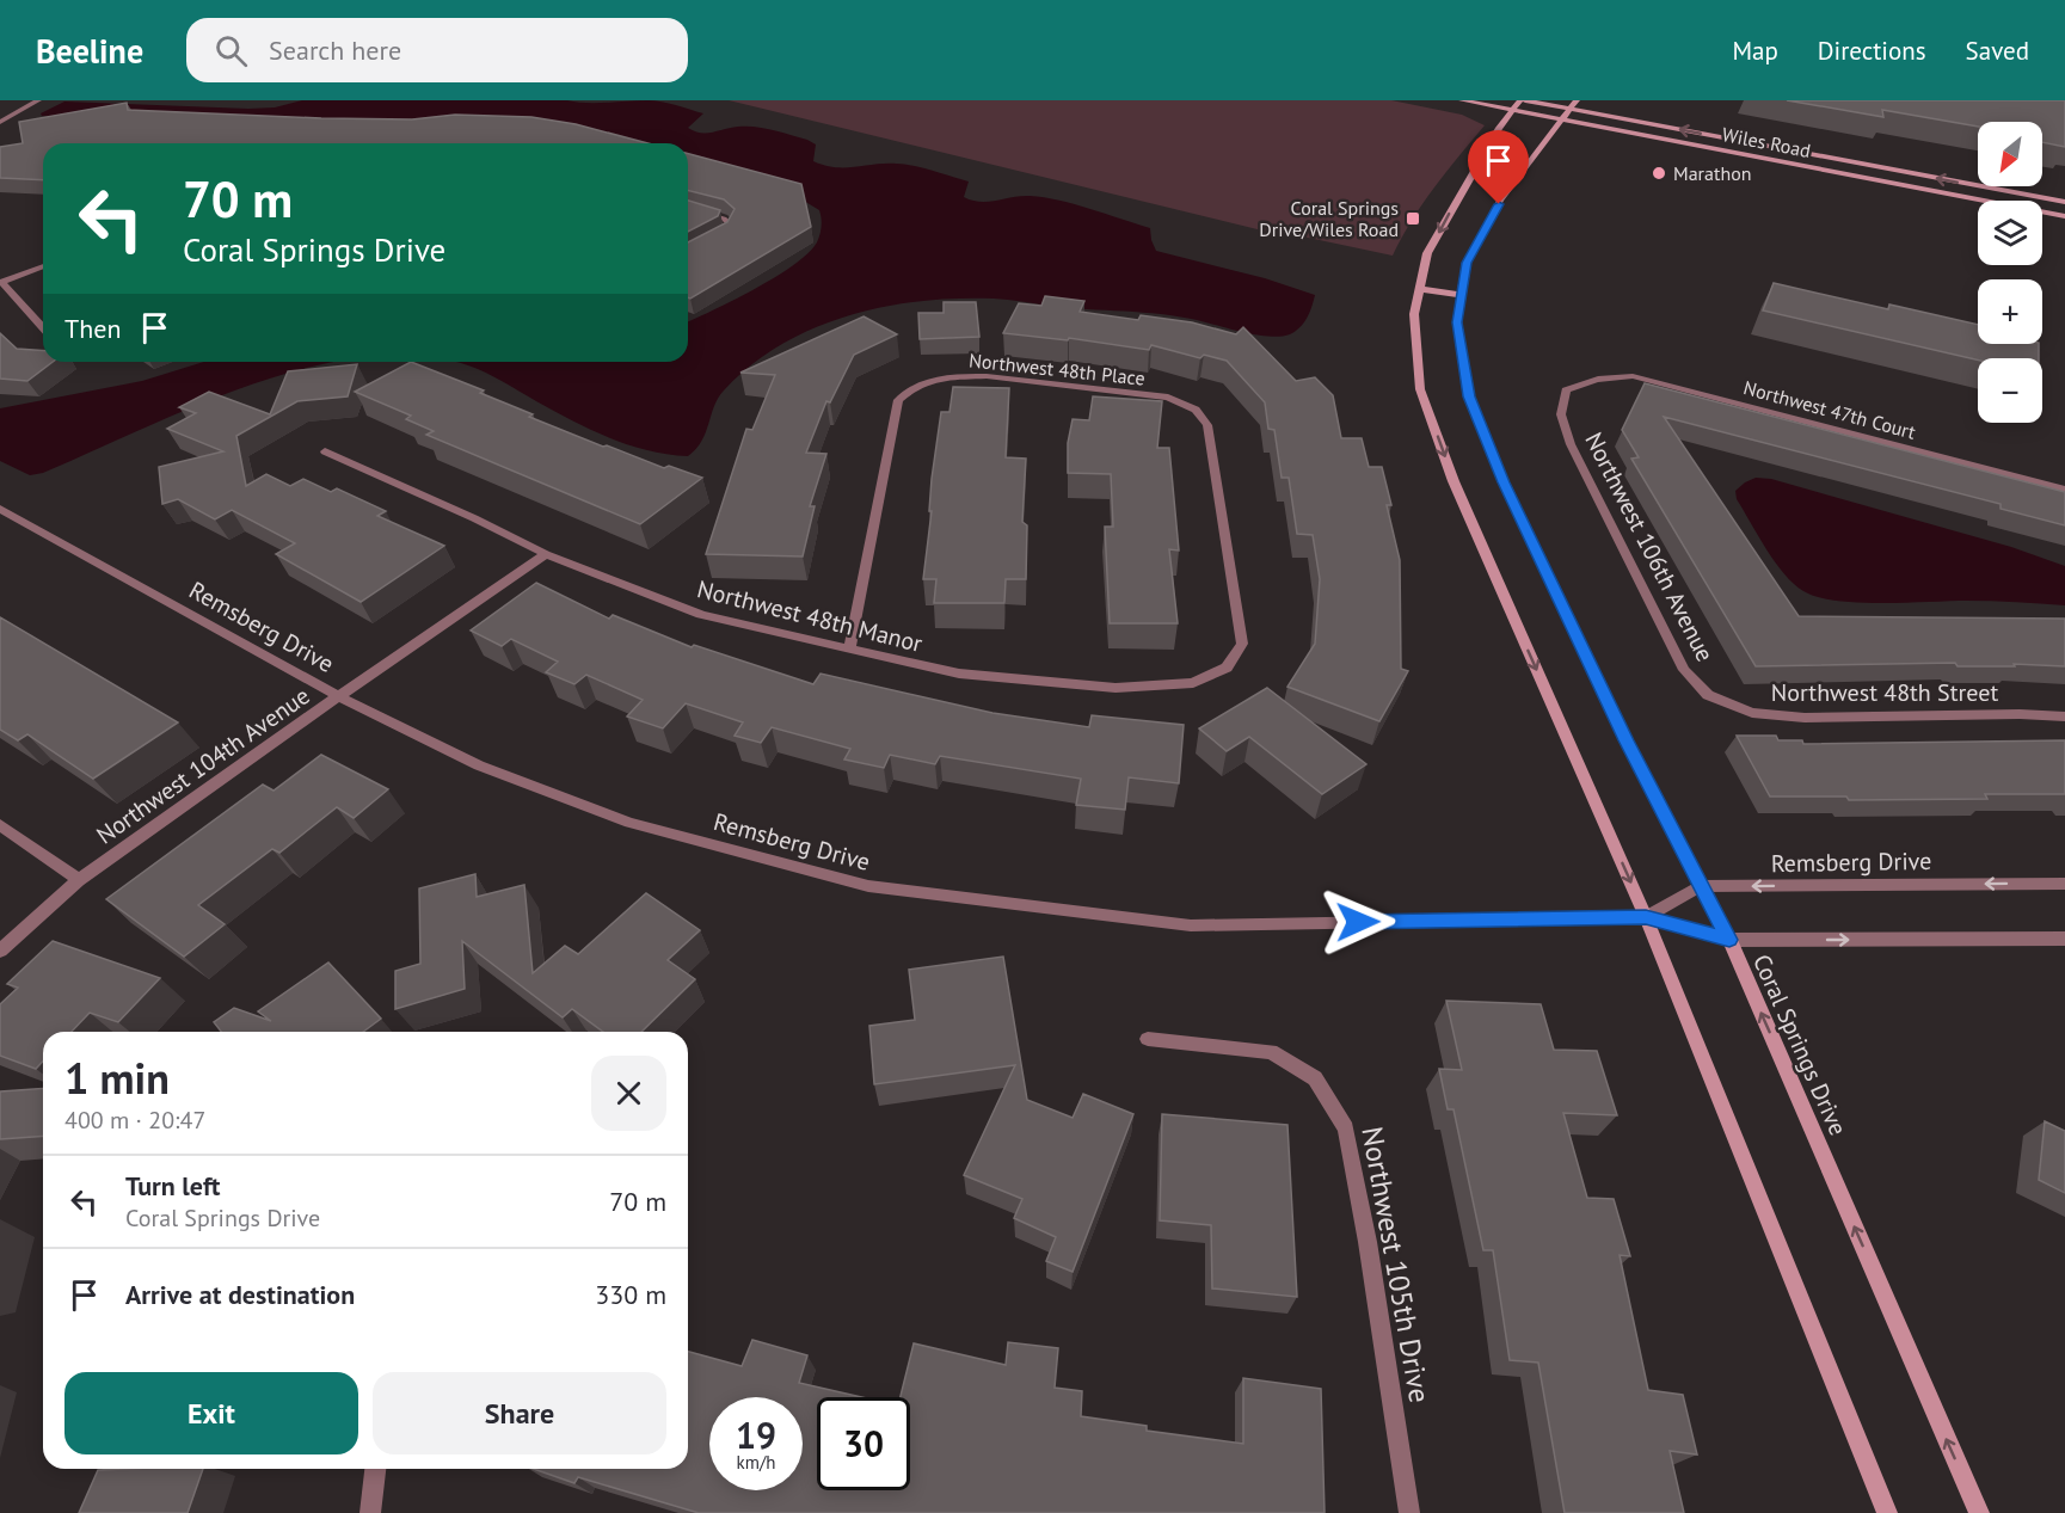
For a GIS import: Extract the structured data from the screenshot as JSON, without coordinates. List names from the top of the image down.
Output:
{
  "streets": {
    "main road": ["Wiles Road", "Coral Springs Drive"],
    "street": [
      "Northwest 48th Place",
      "Northwest 47th Court",
      "Northwest 106th Avenue",
      "Northwest 48th Manor",
      "Remsberg Drive",
      "Northwest 48th Street",
      "Northwest 104th Avenue",
      "Northwest 105th Drive"
    ]
  },
  "crossings": [
    ["Wiles Road", "Coral Springs Drive"],
    ["Northwest 48th Place", "Northwest 48th Manor"],
    ["Northwest 47th Court", "Northwest 106th Avenue"],
    ["Northwest 106th Avenue", "Northwest 48th Street"],
    ["Northwest 48th Manor", "Northwest 104th Avenue"],
    ["Remsberg Drive", "Northwest 104th Avenue"],
    ["Remsberg Drive", "Coral Springs Drive"]
  ],
  "places": {
    "other": ["Marathon"],
    "transit": ["Coral Springs Drive/Wiles Road"]
  },
  "north": "bottom left",
  "page": {
    "header": "Beeline",
    "search": "Search here",
    "nav": ["Map", "Directions", "Saved"],
    "map_buttons": ["+", "−"],
    "turn": ["70 m", "Coral Springs Drive"],
    "then": "Then",
    "heading": ["1 min", "400 m · 20:47"],
    "list": [
      {
        "name": "Turn left",
        "note": "Coral Springs Drive",
        "value": "70 m"
      },
      {
        "name": "Arrive at destination",
        "value": "330 m"
      }
    ],
    "buttons": ["Exit", "Share"],
    "speed": "19 km/h",
    "limit": "30"
  }
}
